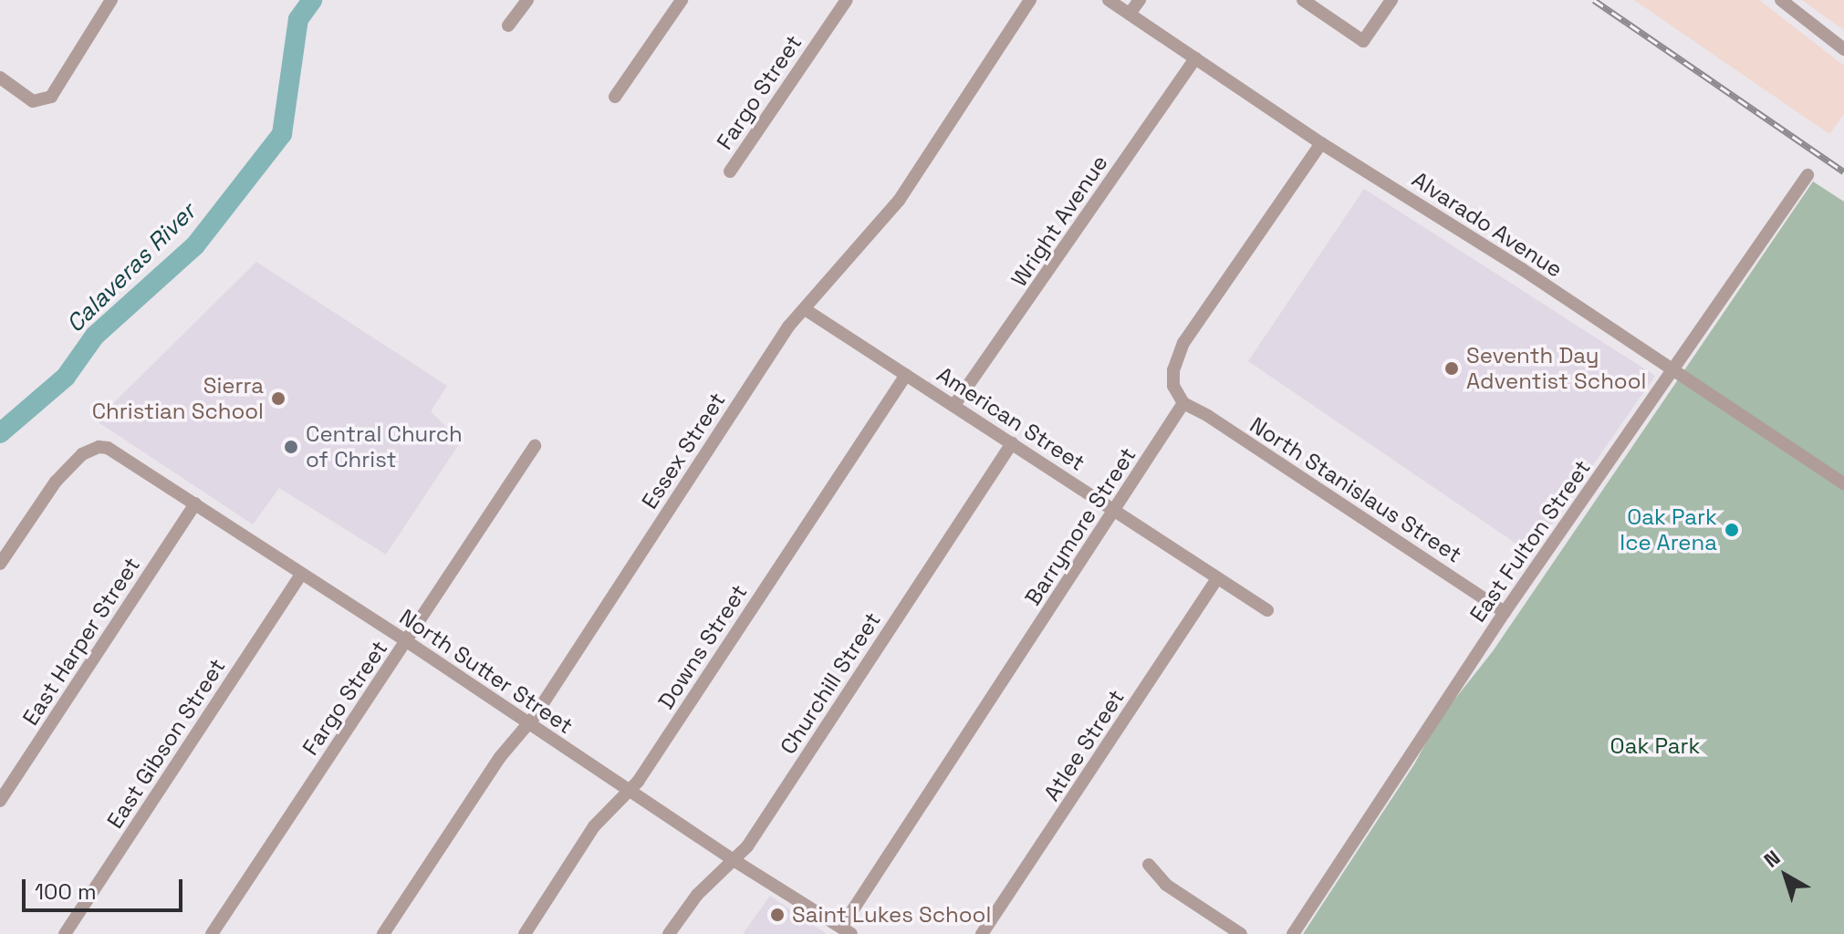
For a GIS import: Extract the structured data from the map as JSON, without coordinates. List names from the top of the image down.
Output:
{
  "streets": {
    "street": [
      "Fargo Street",
      "Wright Avenue",
      "Alvarado Avenue",
      "American Street",
      "Essex Street",
      "North Stanislaus Street",
      "Barrymore Street",
      "East Fulton Street",
      "East Harper Street",
      "Downs Street",
      "North Sutter Street",
      "Churchill Street",
      "East Gibson Street",
      "Atlee Street"
    ]
  },
  "crossings": [
    ["Fargo Street", "North Sutter Street"],
    ["Wright Avenue", "Alvarado Avenue"],
    ["Wright Avenue", "American Street"],
    ["Alvarado Avenue", "East Fulton Street"],
    ["American Street", "Essex Street"],
    ["American Street", "Barrymore Street"],
    ["American Street", "Downs Street"],
    ["American Street", "Churchill Street"],
    ["American Street", "Atlee Street"],
    ["Essex Street", "North Sutter Street"],
    ["North Stanislaus Street", "Barrymore Street"],
    ["North Stanislaus Street", "East Fulton Street"],
    ["Barrymore Street", "North Sutter Street"],
    ["East Harper Street", "North Sutter Street"],
    ["Downs Street", "North Sutter Street"],
    ["North Sutter Street", "Churchill Street"],
    ["North Sutter Street", "East Gibson Street"]
  ],
  "water": ["Calaveras River"],
  "parks": ["Oak Park"],
  "places": [
    "Seventh Day Adventist School",
    "Sierra Christian School",
    "Central Church of Christ",
    "Oak Park Ice Arena",
    "Saint Lukes School"
  ],
  "scale_bar": "100 m",
  "north": "top left"
}
